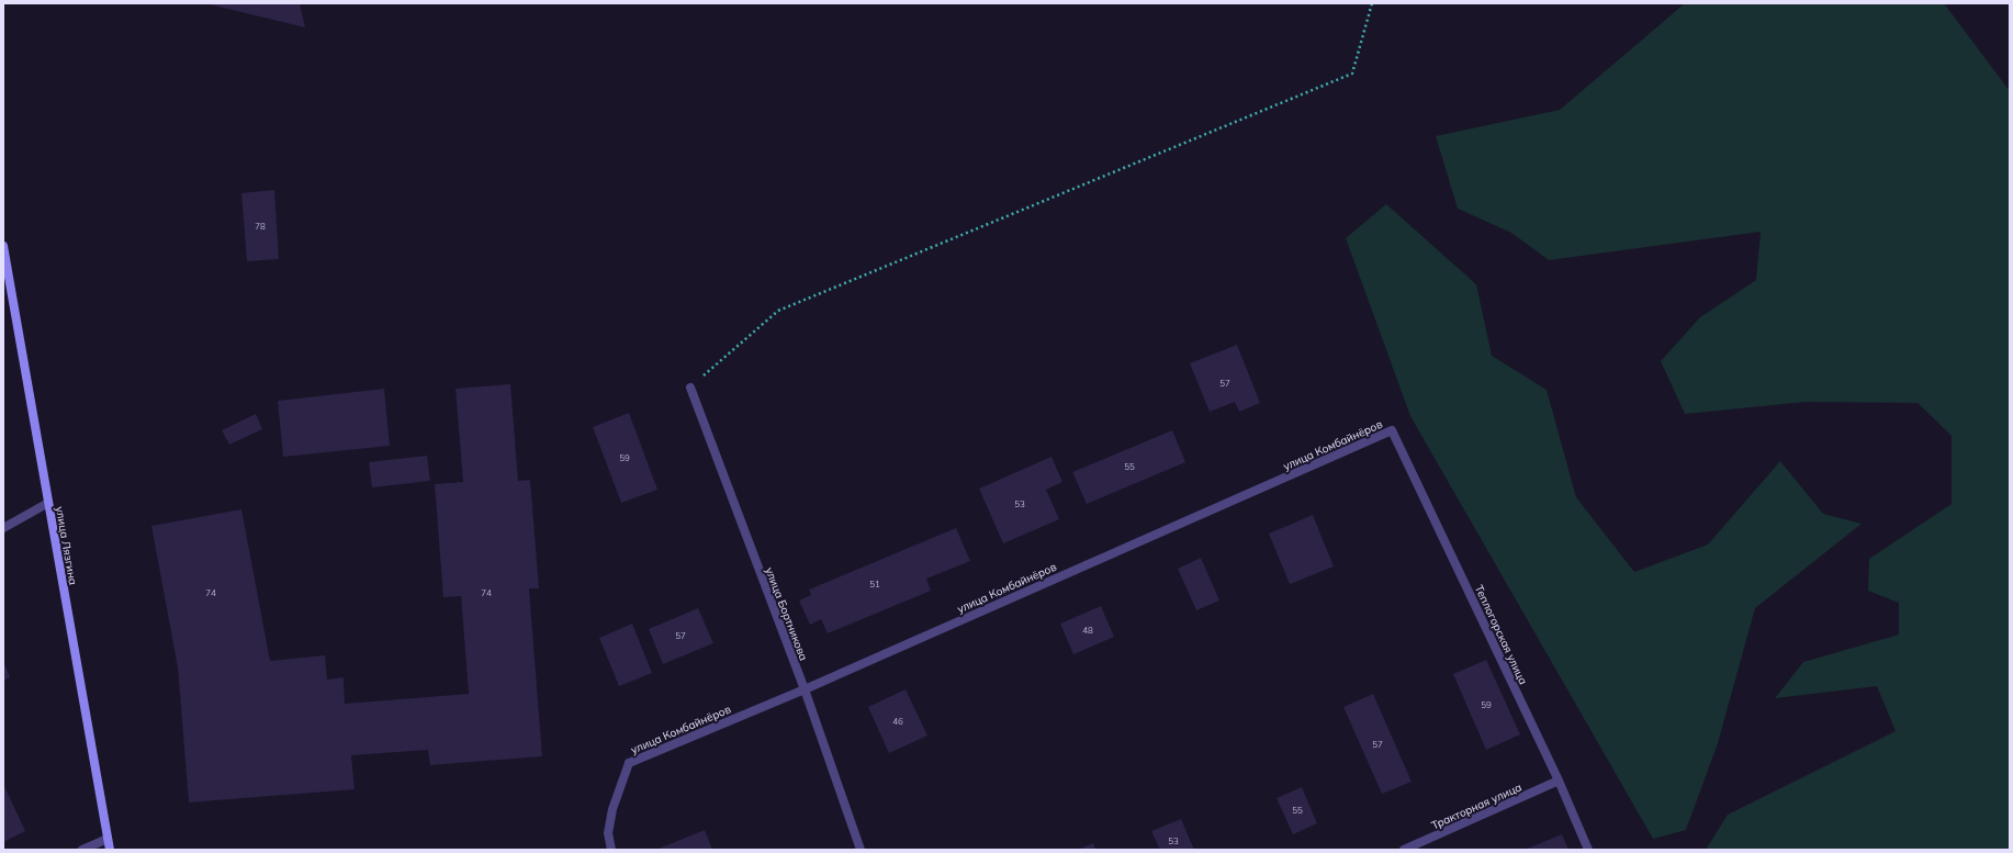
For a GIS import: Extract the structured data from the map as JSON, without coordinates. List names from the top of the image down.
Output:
{
  "streets": {
    "main road": ["улица Лязгина"],
    "street": [
      "улица Комбайнёров",
      "улица Бортникова",
      "Теплогорская улица",
      "Тракторная улица"
    ]
  },
  "crossings": [
    ["улица Комбайнёров", "улица Бортникова"],
    ["улица Комбайнёров", "Теплогорская улица"],
    ["Теплогорская улица", "Тракторная улица"]
  ],
  "house_numbers": [
    "78",
    "57",
    "59",
    "55",
    "53",
    "51",
    "74",
    "74",
    "48",
    "57",
    "59",
    "46",
    "57",
    "55",
    "53"
  ]
}
